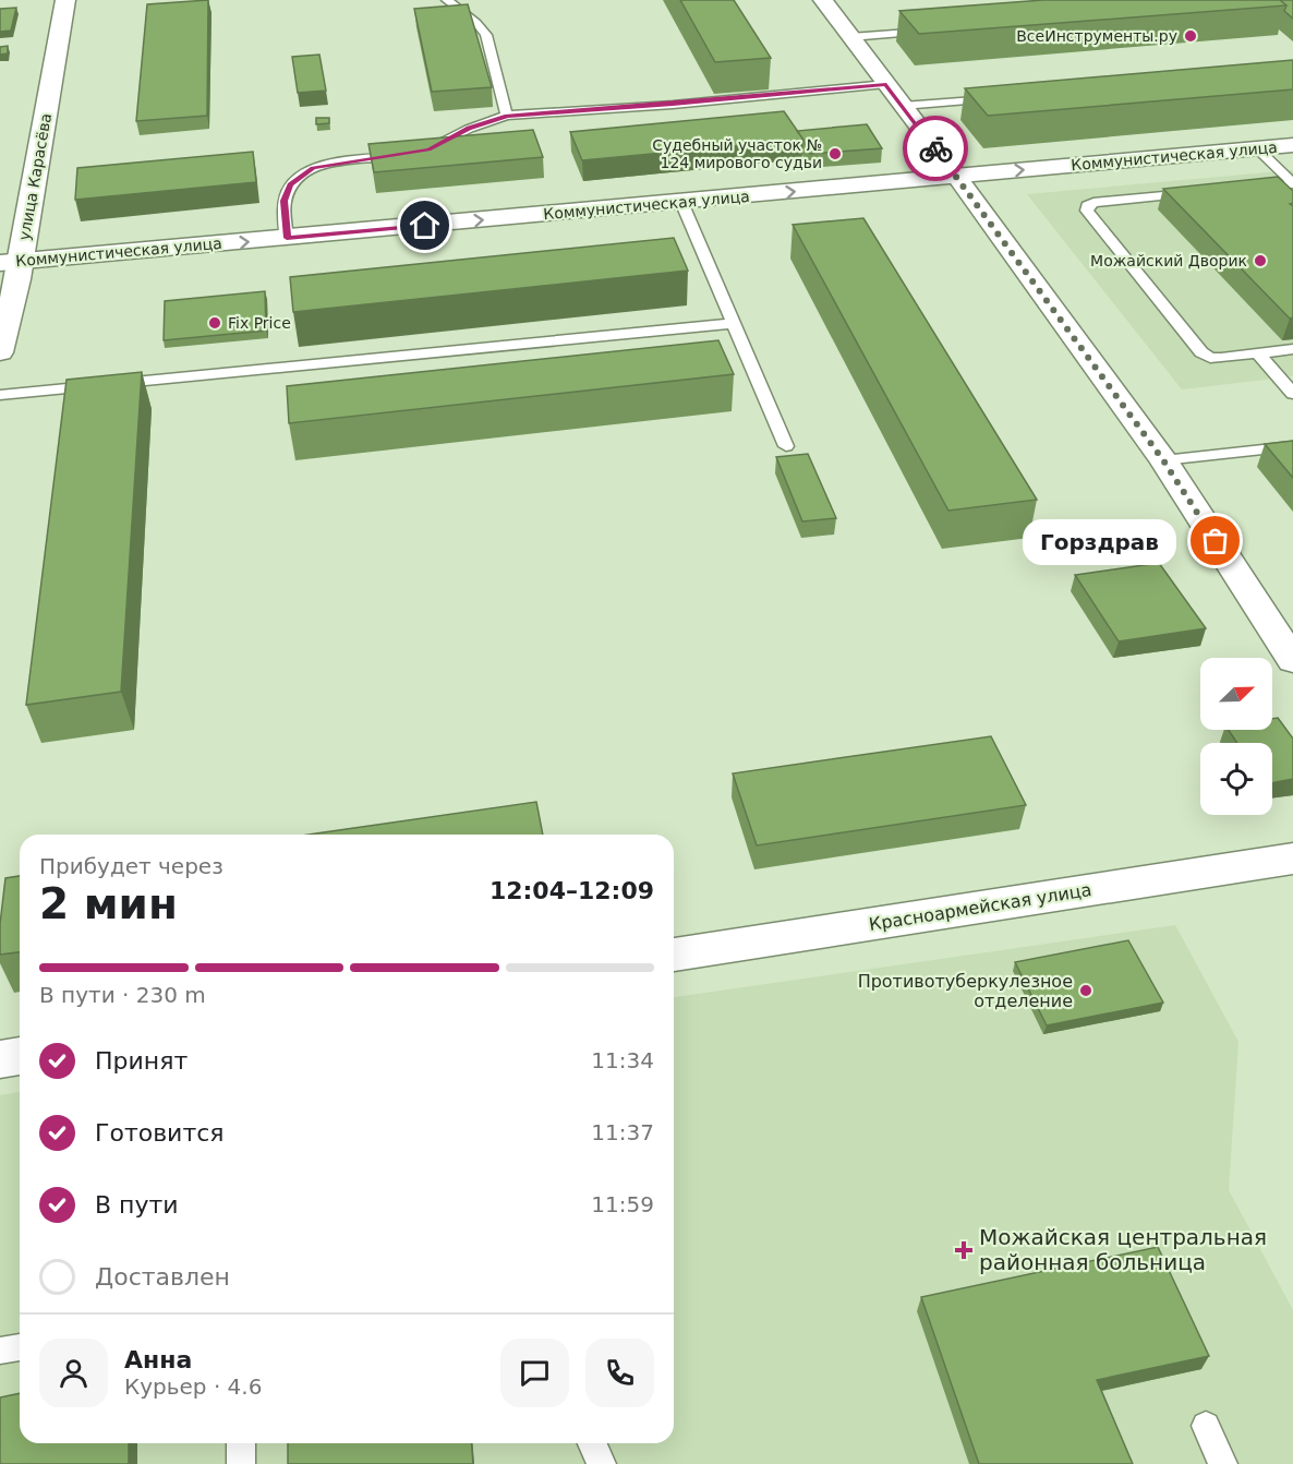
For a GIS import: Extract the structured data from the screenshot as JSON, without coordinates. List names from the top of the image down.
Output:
{
  "streets": {
    "street": ["Коммунистическая улица", "улица Карасёва", "Красноармейская улица"]
  },
  "crossings": [
    ["Коммунистическая улица", "улица Карасёва"]
  ],
  "one_way": ["Коммунистическая улица"],
  "places": {
    "other": [
      "ВсеИнструменты.ру",
      "Судебный участок № 124 мирового судьи",
      "Можайский Дворик",
      "Fix Price",
      "Горздрав",
      "Противотуберкулезное отделение"
    ],
    "health": ["Можайская центральная районная больница"]
  },
  "north": "top right",
  "page": {
    "bubble": "Горздрав",
    "heading": ["2 мин", "Прибудет через", "12:04–12:09"],
    "panel": ["Анна", "Курьер · 4.6"],
    "bar": "В пути · 230 m",
    "list": [
      ["Принят", "11:34"],
      ["Готовится", "11:37"],
      ["В пути", "11:59"],
      "Доставлен"
    ]
  }
}
